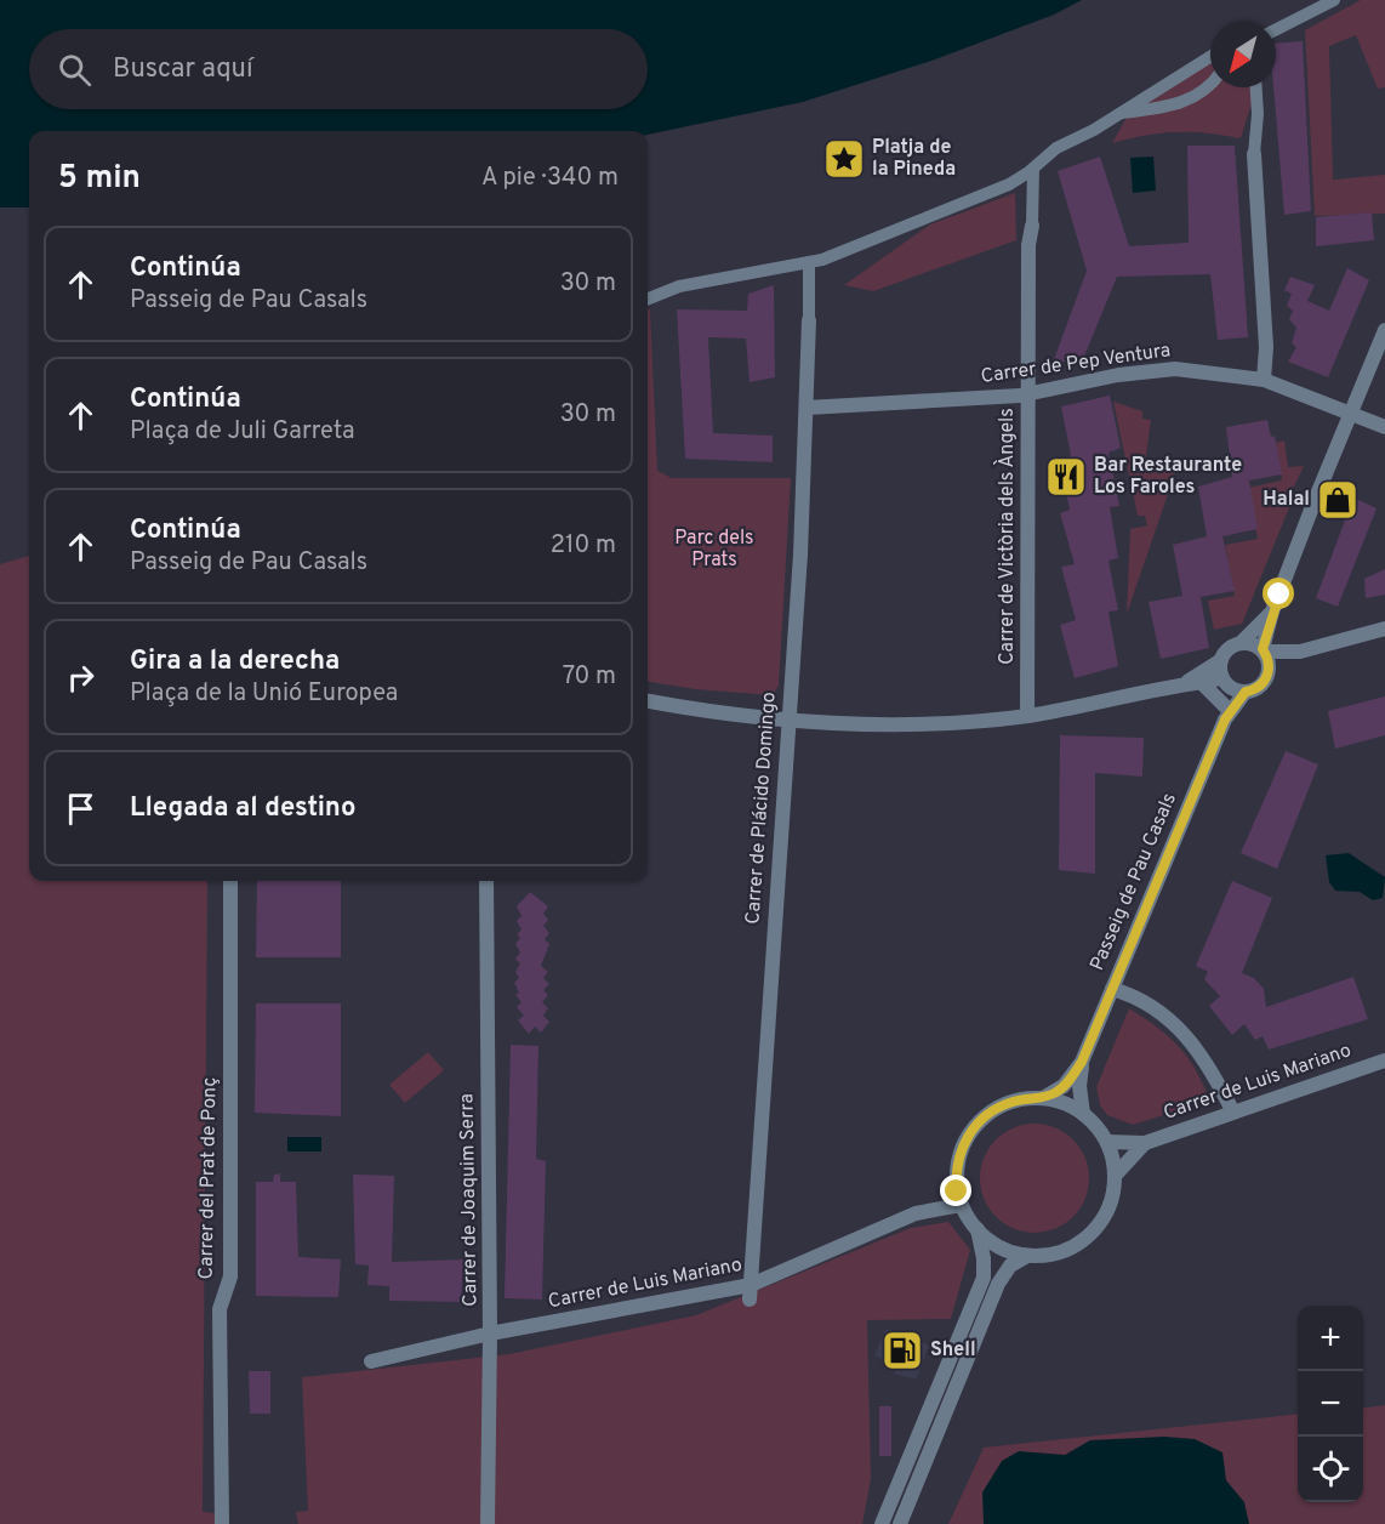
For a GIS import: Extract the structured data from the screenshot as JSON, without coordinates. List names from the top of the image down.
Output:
{
  "streets": {
    "street": [
      "Carrer de Pep Ventura",
      "Carrer de Victòria dels Àngels",
      "Carrer de Plácido Domingo",
      "Passeig de Pau Casals",
      "Carrer de Luis Mariano",
      "Carrer del Prat de Ponç",
      "Carrer de Joaquim Serra"
    ]
  },
  "crossings": [
    ["Carrer de Pep Ventura", "Carrer de Victòria dels Àngels"],
    ["Carrer de Pep Ventura", "Carrer de Plácido Domingo"],
    ["Carrer de Plácido Domingo", "Carrer de Luis Mariano"],
    ["Passeig de Pau Casals", "Carrer de Luis Mariano"],
    ["Carrer de Luis Mariano", "Carrer de Joaquim Serra"]
  ],
  "parks": ["Parc dels Prats"],
  "places": {
    "place": ["Platja de la Pineda"],
    "restaurant": ["Bar Restaurante Los Faroles"],
    "shop": ["Halal"],
    "fuel station": ["Shell"]
  },
  "north": "bottom left",
  "page": {
    "search": "Buscar aquí",
    "heading": ["5 min", "A pie · 340 m"],
    "list": [
      ["Continúa", "Passeig de Pau Casals", "30 m"],
      ["Continúa", "Plaça de Juli Garreta", "30 m"],
      ["Continúa", "Passeig de Pau Casals", "210 m"],
      ["Gira a la derecha", "Plaça de la Unió Europea", "70 m"],
      "Llegada al destino"
    ],
    "map_buttons": ["+", "−"]
  }
}
